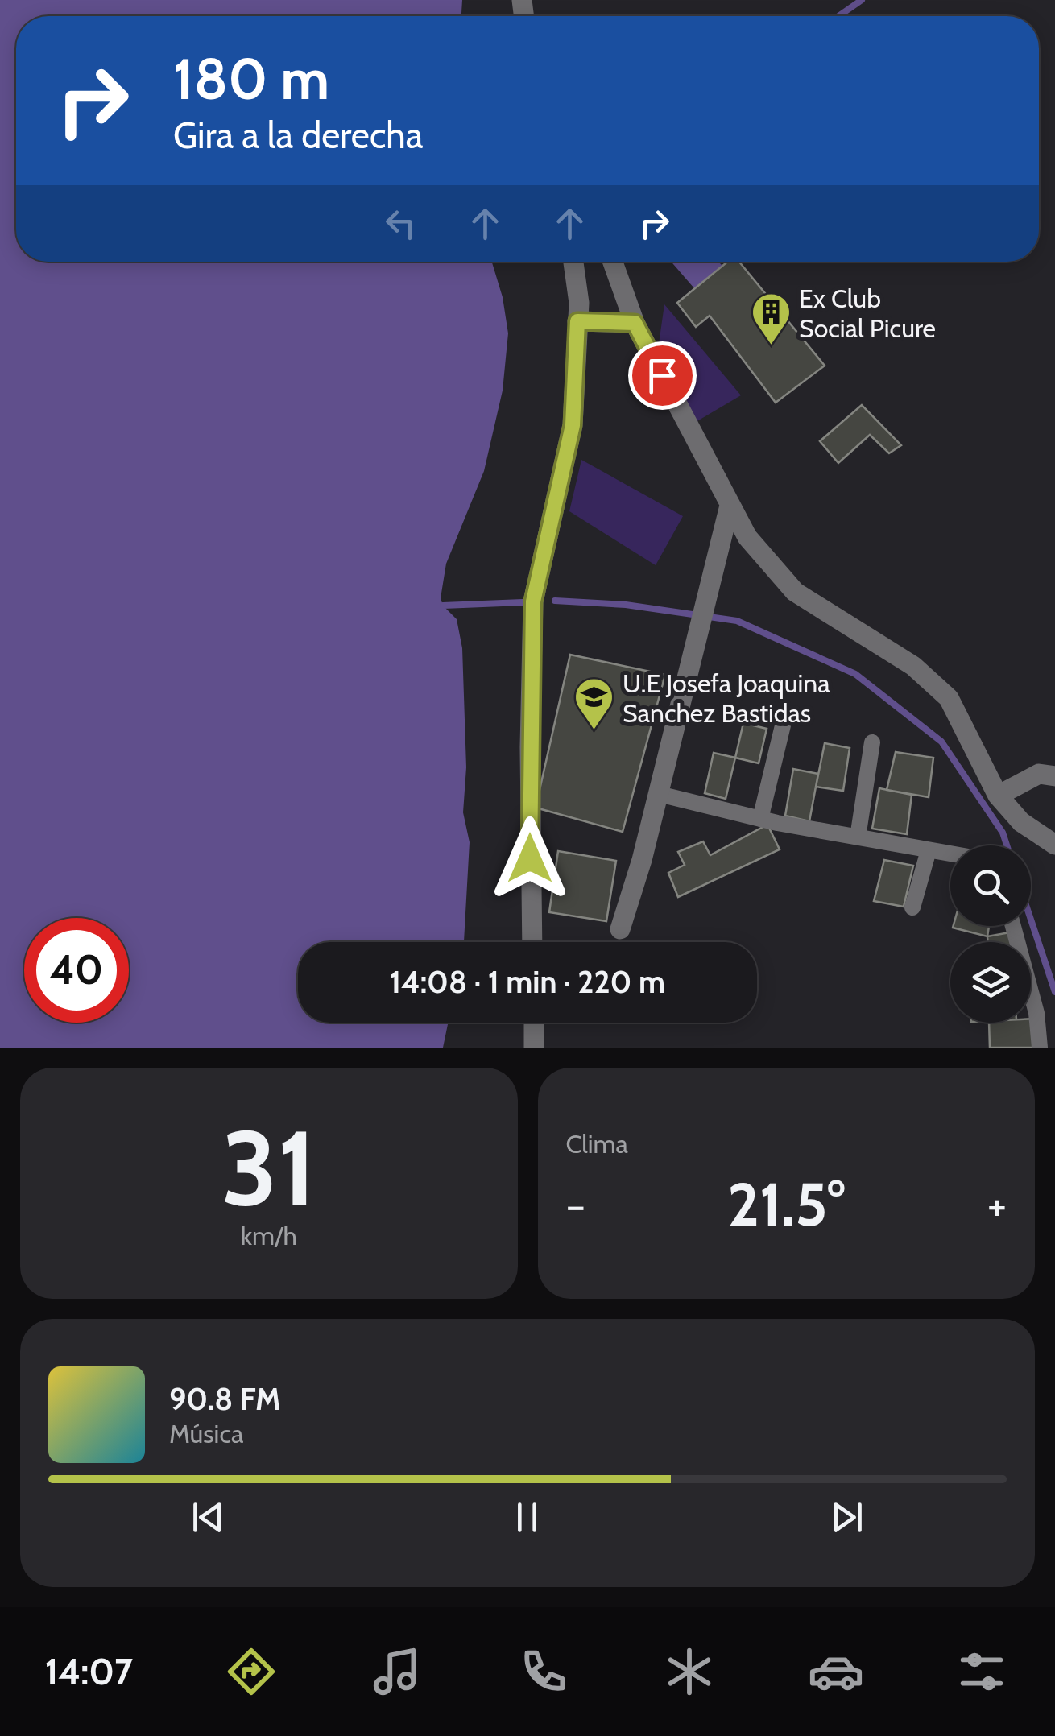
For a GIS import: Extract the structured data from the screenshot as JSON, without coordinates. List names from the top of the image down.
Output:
{
  "places": {
    "building": ["Ex Club Social Picure"],
    "school or university": ["U.E Josefa Joaquina Sanchez Bastidas"]
  },
  "page": {
    "turn": ["180 m", "Gira a la derecha"],
    "limit": "40",
    "trip": "14:08 · 1 min · 220 m",
    "tile": [
      ["31", "km/h"],
      "Clima"
    ],
    "heat": ["−", "21.5°", "+"],
    "song": ["90.8 FM", "Música"],
    "tabs": "14:07"
  }
}
